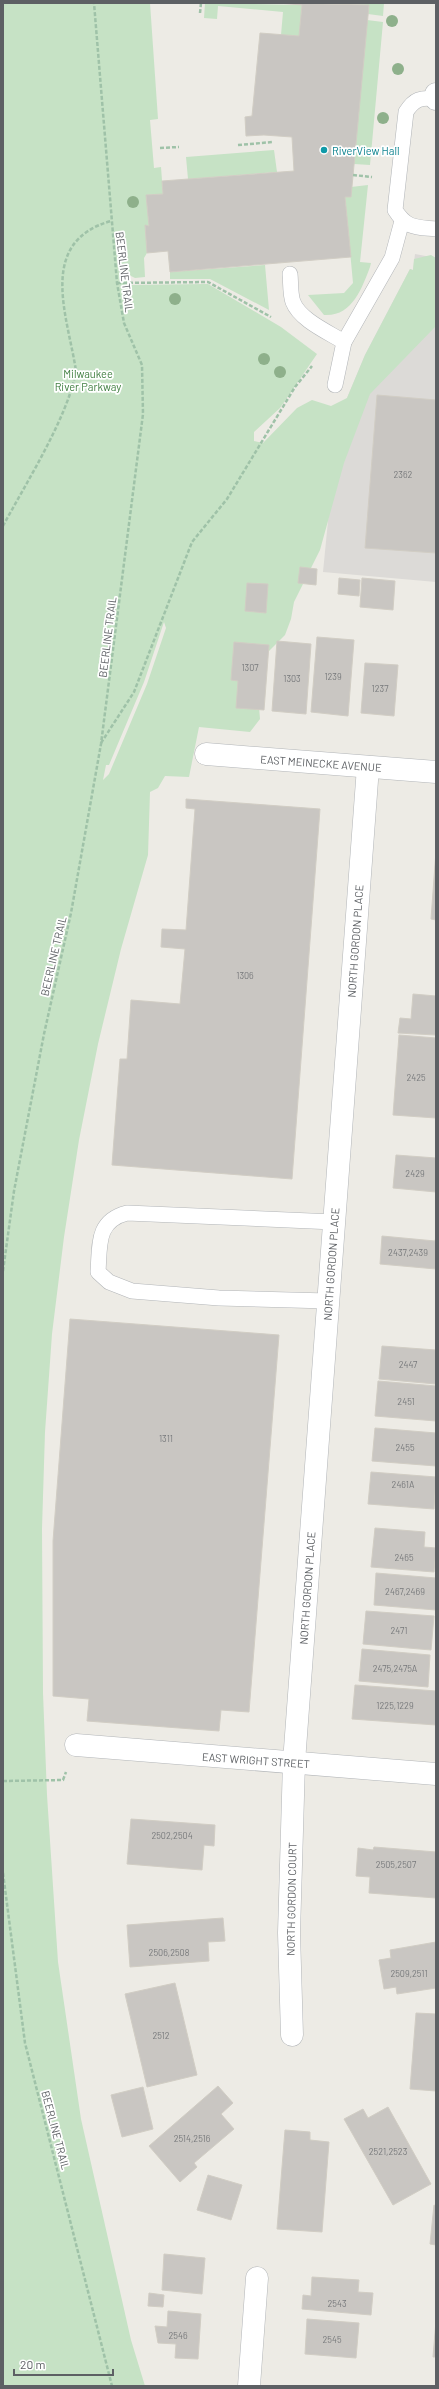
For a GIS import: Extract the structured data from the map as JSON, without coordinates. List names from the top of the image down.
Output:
{
  "streets": {
    "street": [
      "EAST MEINECKE AVENUE",
      "NORTH GORDON PLACE",
      "EAST WRIGHT STREET",
      "NORTH GORDON COURT"
    ],
    "path": ["BEERLINE TRAIL"]
  },
  "crossings": [
    ["EAST MEINECKE AVENUE", "NORTH GORDON PLACE"],
    ["NORTH GORDON PLACE", "EAST WRIGHT STREET"],
    ["NORTH GORDON PLACE", "NORTH GORDON COURT"],
    ["EAST WRIGHT STREET", "NORTH GORDON COURT"]
  ],
  "parks": ["Milwaukee River Parkway"],
  "places": ["RiverView Hall"],
  "house_numbers": [
    "2362",
    "1307",
    "1239",
    "1303",
    "1237",
    "1306",
    "2425",
    "2429",
    "2437,2439",
    "2447",
    "2451",
    "1311",
    "2455",
    "2461A",
    "2465",
    "2467,2469",
    "2471",
    "2475,2475A",
    "1225,1229",
    "2502,2504",
    "2505,2507",
    "2506,2508",
    "2509,2511",
    "2512",
    "2514,2516",
    "2521,2523",
    "2543",
    "2546",
    "2545"
  ],
  "scale_bar": "20 m"
}
